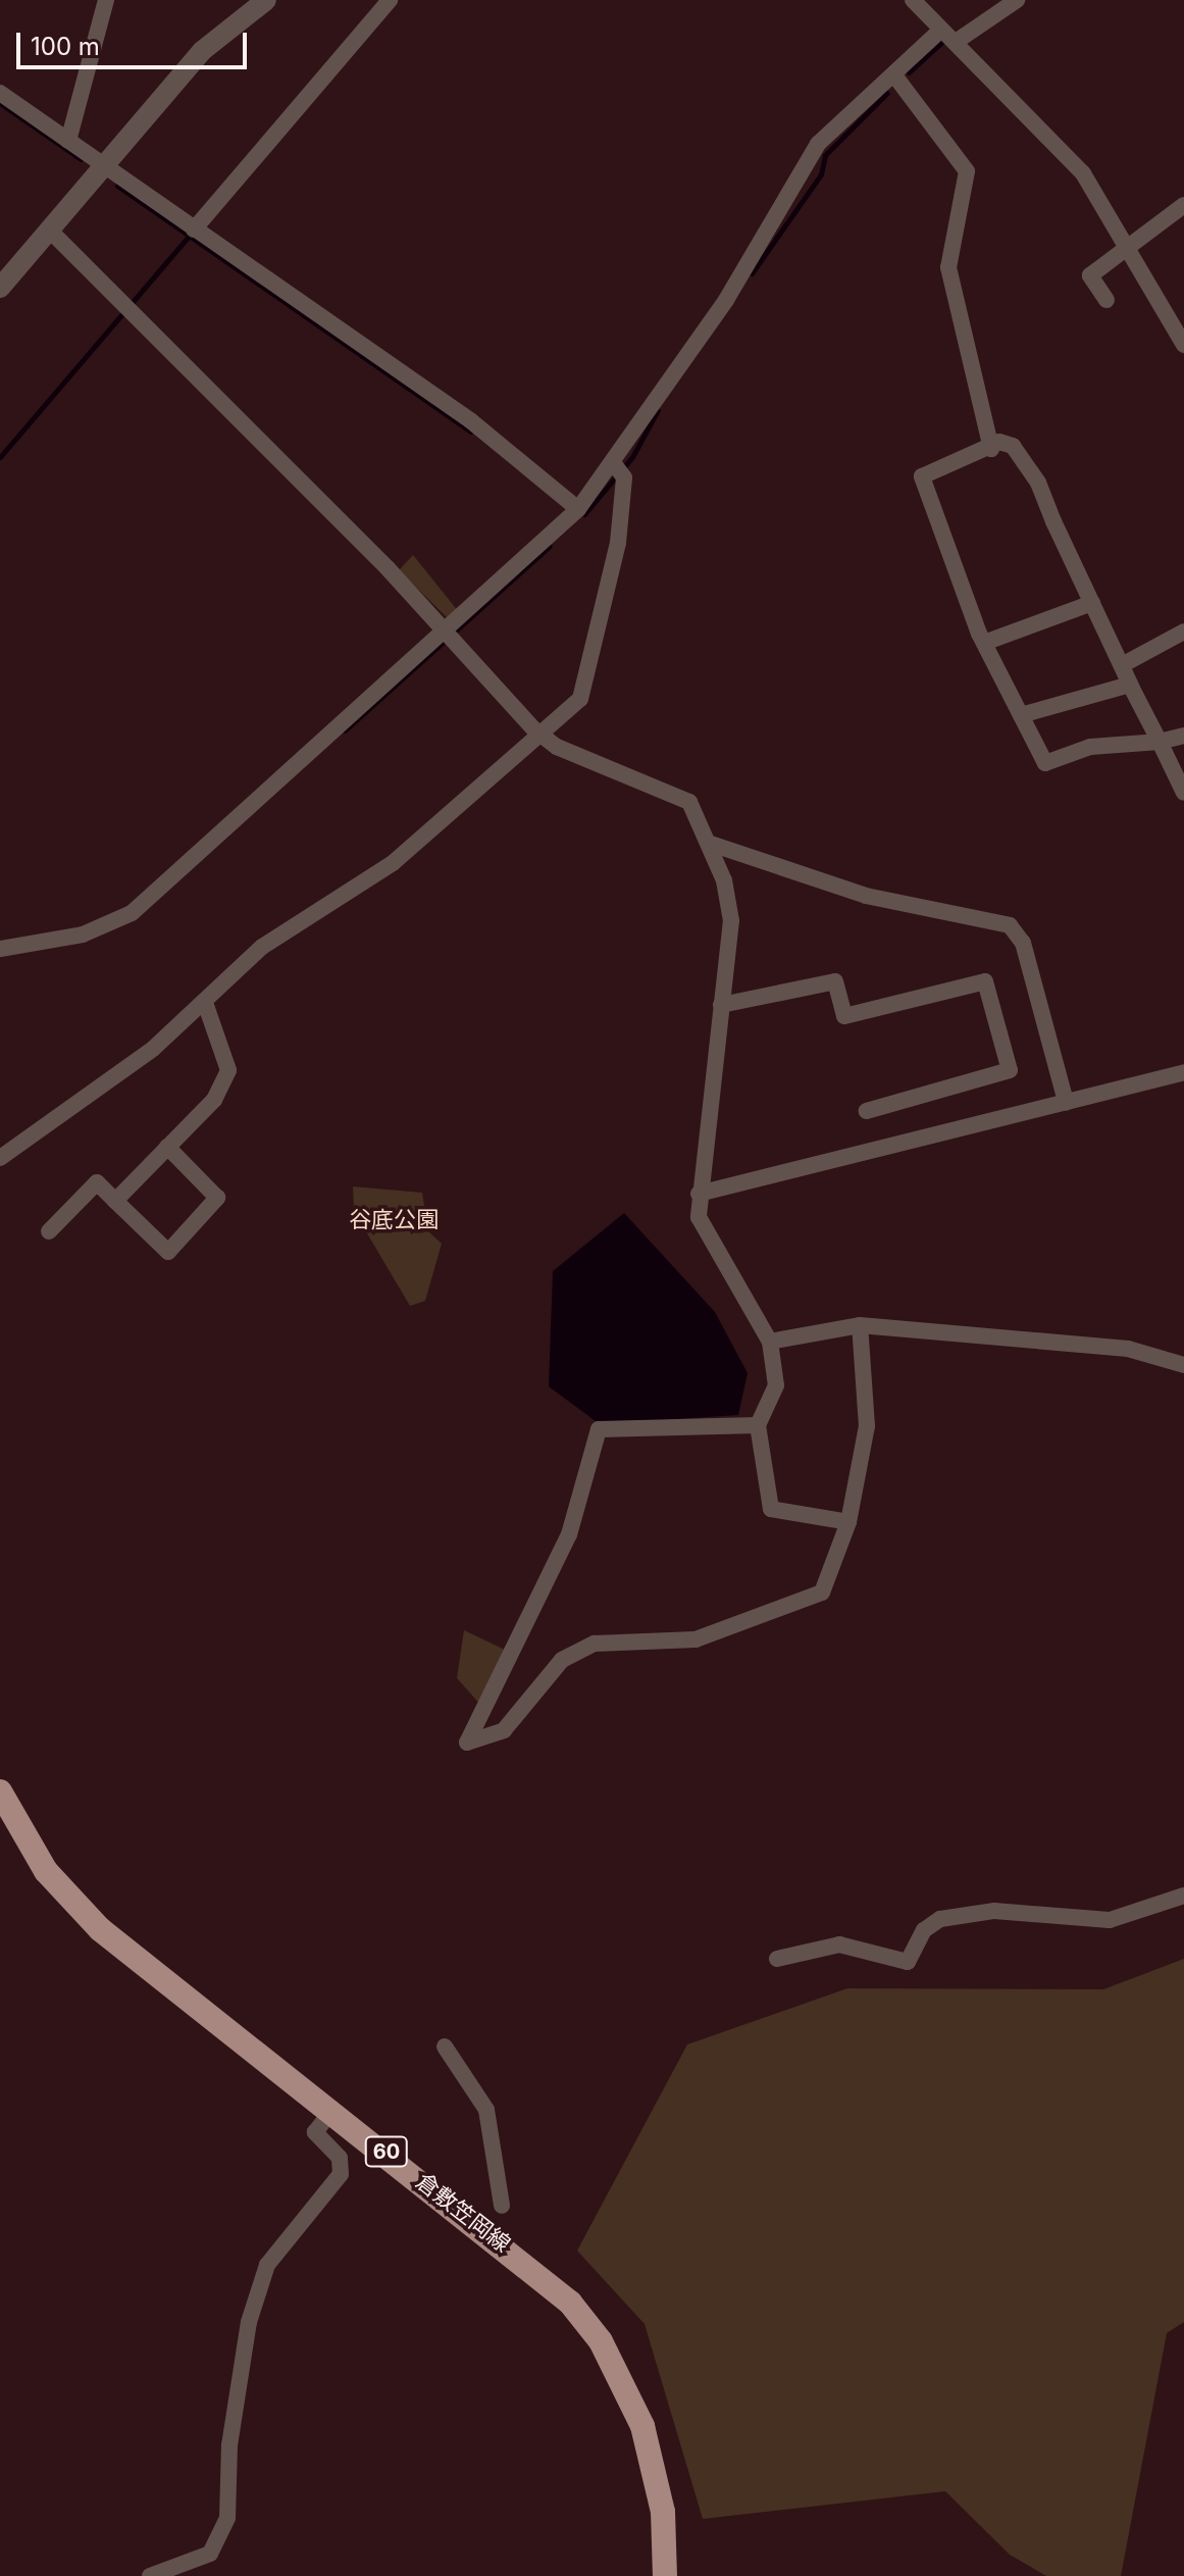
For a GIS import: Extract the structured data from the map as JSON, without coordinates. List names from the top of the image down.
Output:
{
  "streets": {
    "main road": ["60", "倉敷笠岡線"]
  },
  "parks": ["谷底公園"],
  "scale_bar": "100 m"
}
